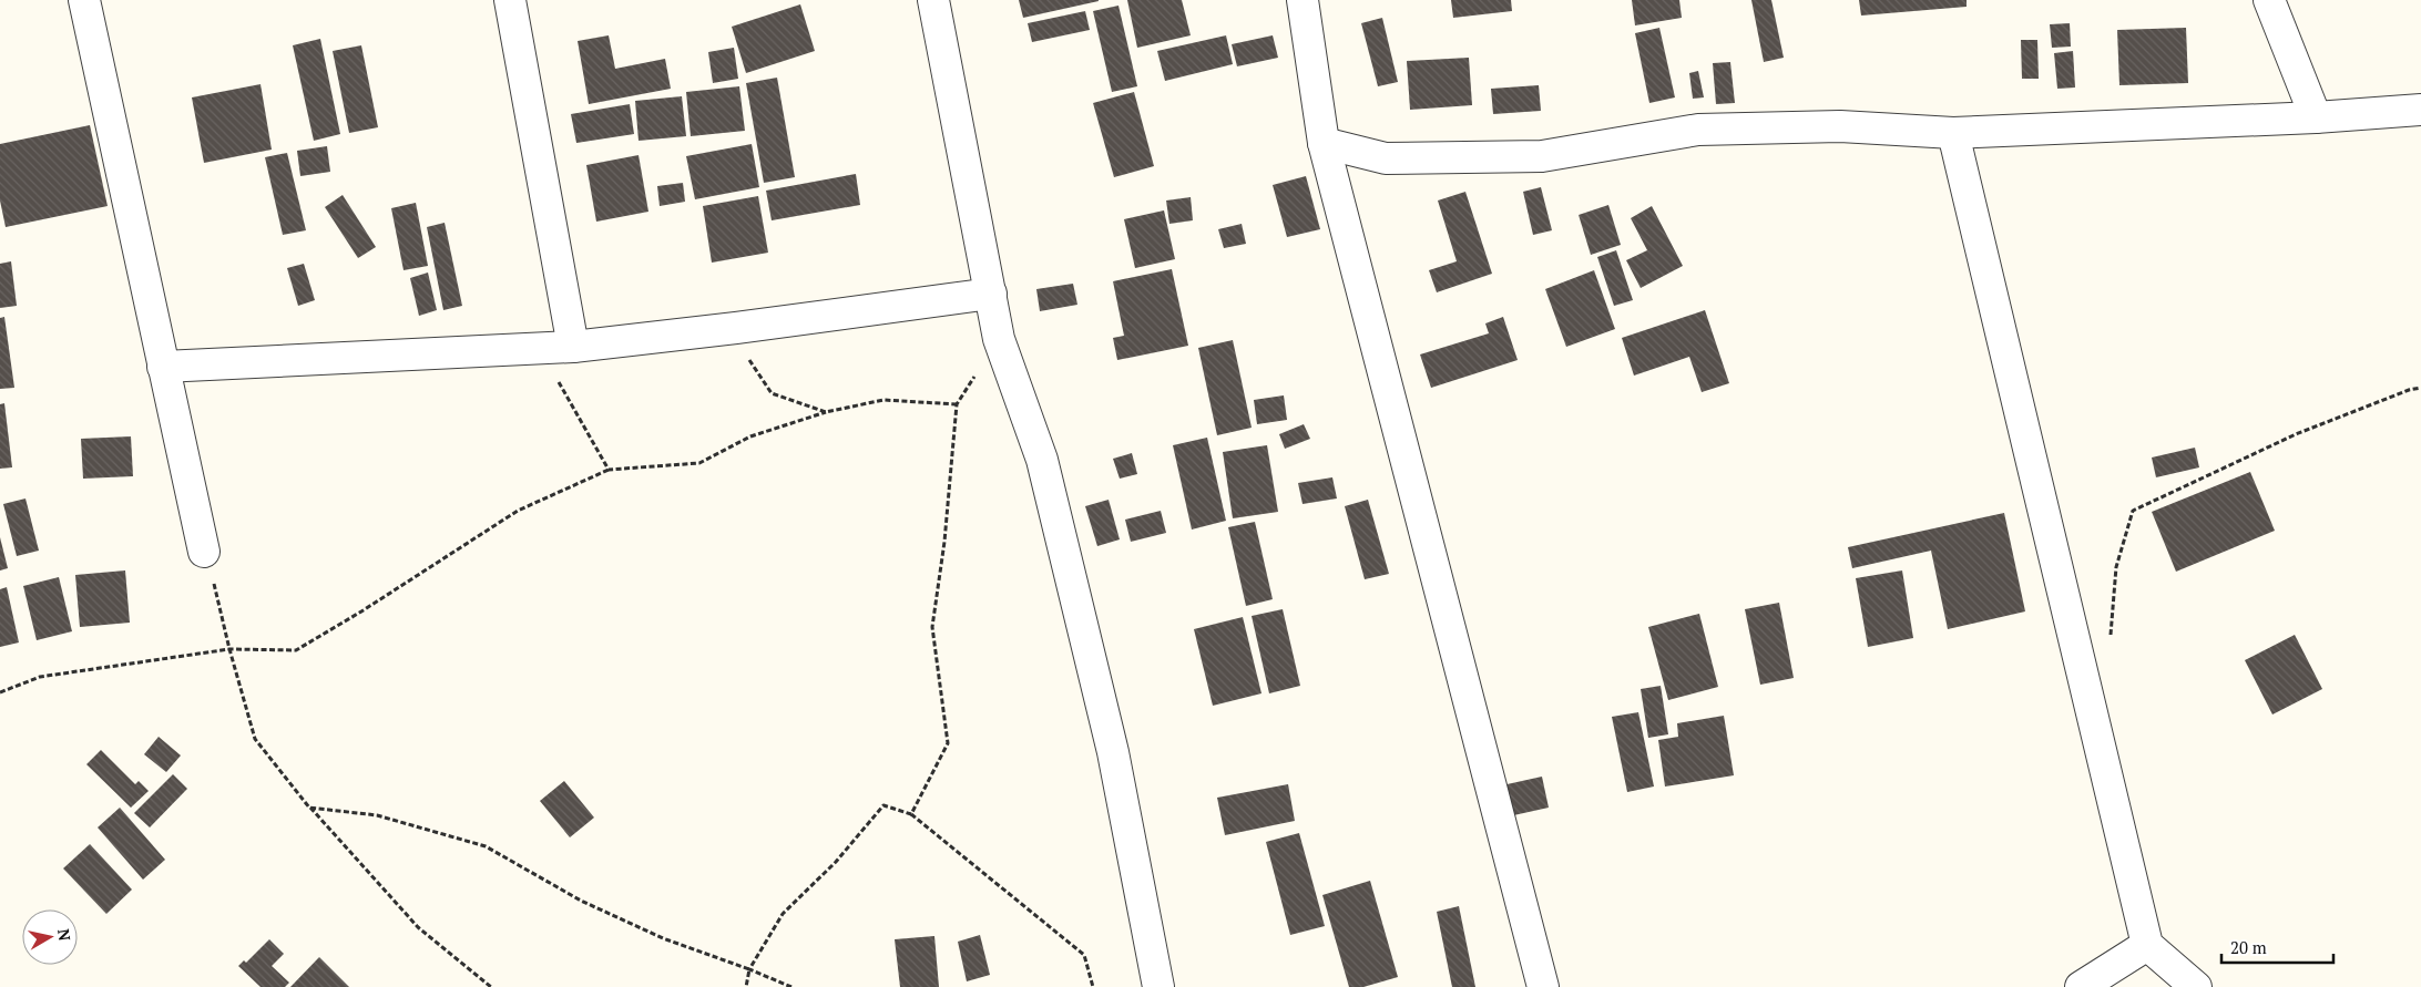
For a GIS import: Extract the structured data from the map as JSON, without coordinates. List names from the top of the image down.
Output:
{
  "scale_bar": "20 m",
  "north": "right"
}
